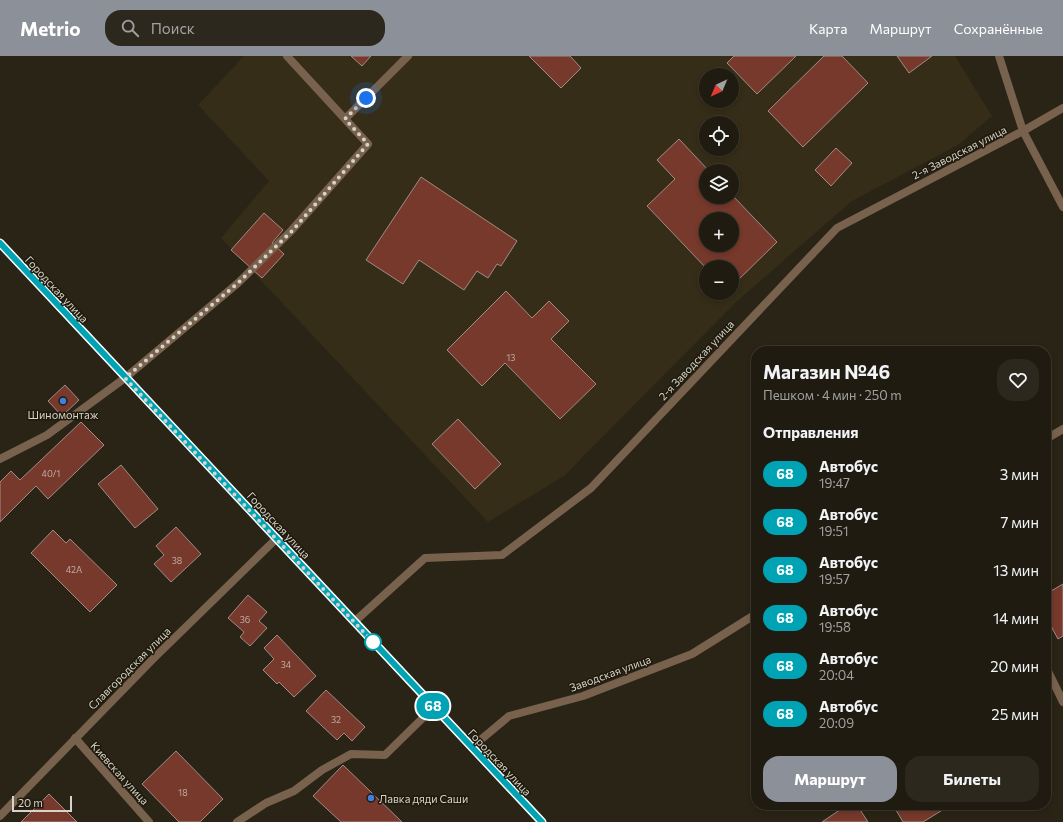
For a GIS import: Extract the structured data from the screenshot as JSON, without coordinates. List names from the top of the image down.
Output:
{
  "streets": {
    "street": [
      "2-я Заводская улица",
      "Городская улица",
      "Славгородская улица",
      "Заводская улица",
      "Киевская улица"
    ]
  },
  "crossings": [
    ["2-я Заводская улица", "Городская улица"],
    ["Городская улица", "Славгородская улица"],
    ["Городская улица", "Заводская улица"],
    ["Славгородская улица", "Киевская улица"]
  ],
  "places": ["Шиномонтаж", "Лавка дяди Саши"],
  "lines": ["bus line 68"],
  "house_numbers": [
    "13",
    "40/1",
    "38",
    "42А",
    "36",
    "34",
    "32",
    "18"
  ],
  "scale_bar": "20 m",
  "north": "bottom left",
  "page": {
    "header": "Metrio",
    "search": "Поиск",
    "nav": ["Карта", "Маршрут", "Сохранённые"],
    "on_map": "68",
    "map_buttons": ["+", "−"],
    "heading": [
      ["Магазин №46", "Пешком · 4 мин · 250 m"],
      "Отправления"
    ],
    "list": [
      {
        "mark": "68",
        "name": "Автобус",
        "note": "19:47",
        "value": "3 мин"
      },
      {
        "mark": "68",
        "name": "Автобус",
        "note": "19:51",
        "value": "7 мин"
      },
      {
        "mark": "68",
        "name": "Автобус",
        "note": "19:57",
        "value": "13 мин"
      },
      {
        "mark": "68",
        "name": "Автобус",
        "note": "19:58",
        "value": "14 мин"
      },
      {
        "mark": "68",
        "name": "Автобус",
        "note": "20:04",
        "value": "20 мин"
      },
      {
        "mark": "68",
        "name": "Автобус",
        "note": "20:09",
        "value": "25 мин"
      }
    ],
    "buttons": ["Маршрут", "Билеты"],
    "scale": "20 m"
  }
}
